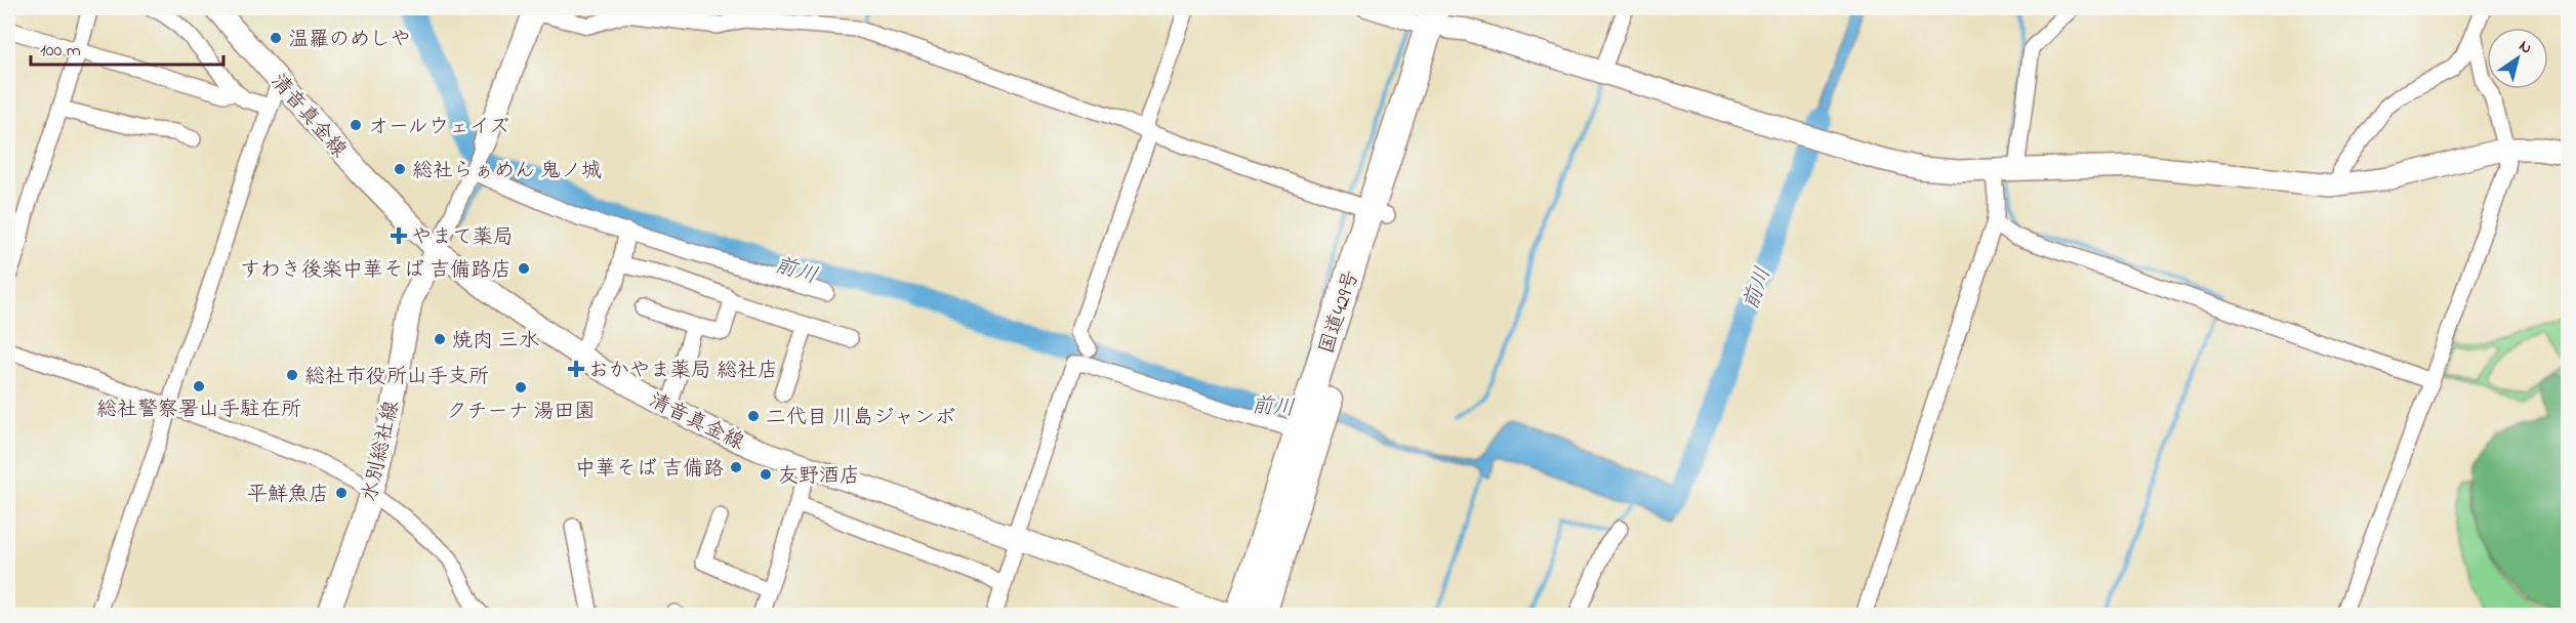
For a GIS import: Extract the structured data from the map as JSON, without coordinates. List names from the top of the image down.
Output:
{
  "streets": {
    "highway": ["国道429号"],
    "main road": ["清音真金線", "水別総社線"]
  },
  "crossings": [
    ["清音真金線", "水別総社線"]
  ],
  "water": ["前川"],
  "places": {
    "other": [
      "温羅のめしや",
      "オールウェイズ",
      "総社らぁめん 鬼ノ城",
      "すわき後楽中華そば 吉備路店",
      "焼肉 三水",
      "総社市役所山手支所",
      "総社警察署山手駐在所",
      "クチーナ 湯田園",
      "二代目 川島ジャンボ",
      "中華そば 吉備路",
      "友野酒店",
      "平鮮魚店"
    ],
    "health": ["やまて薬局", "おかやま薬局 総社店"]
  },
  "scale_bar": "100 m",
  "north": "top right"
}
